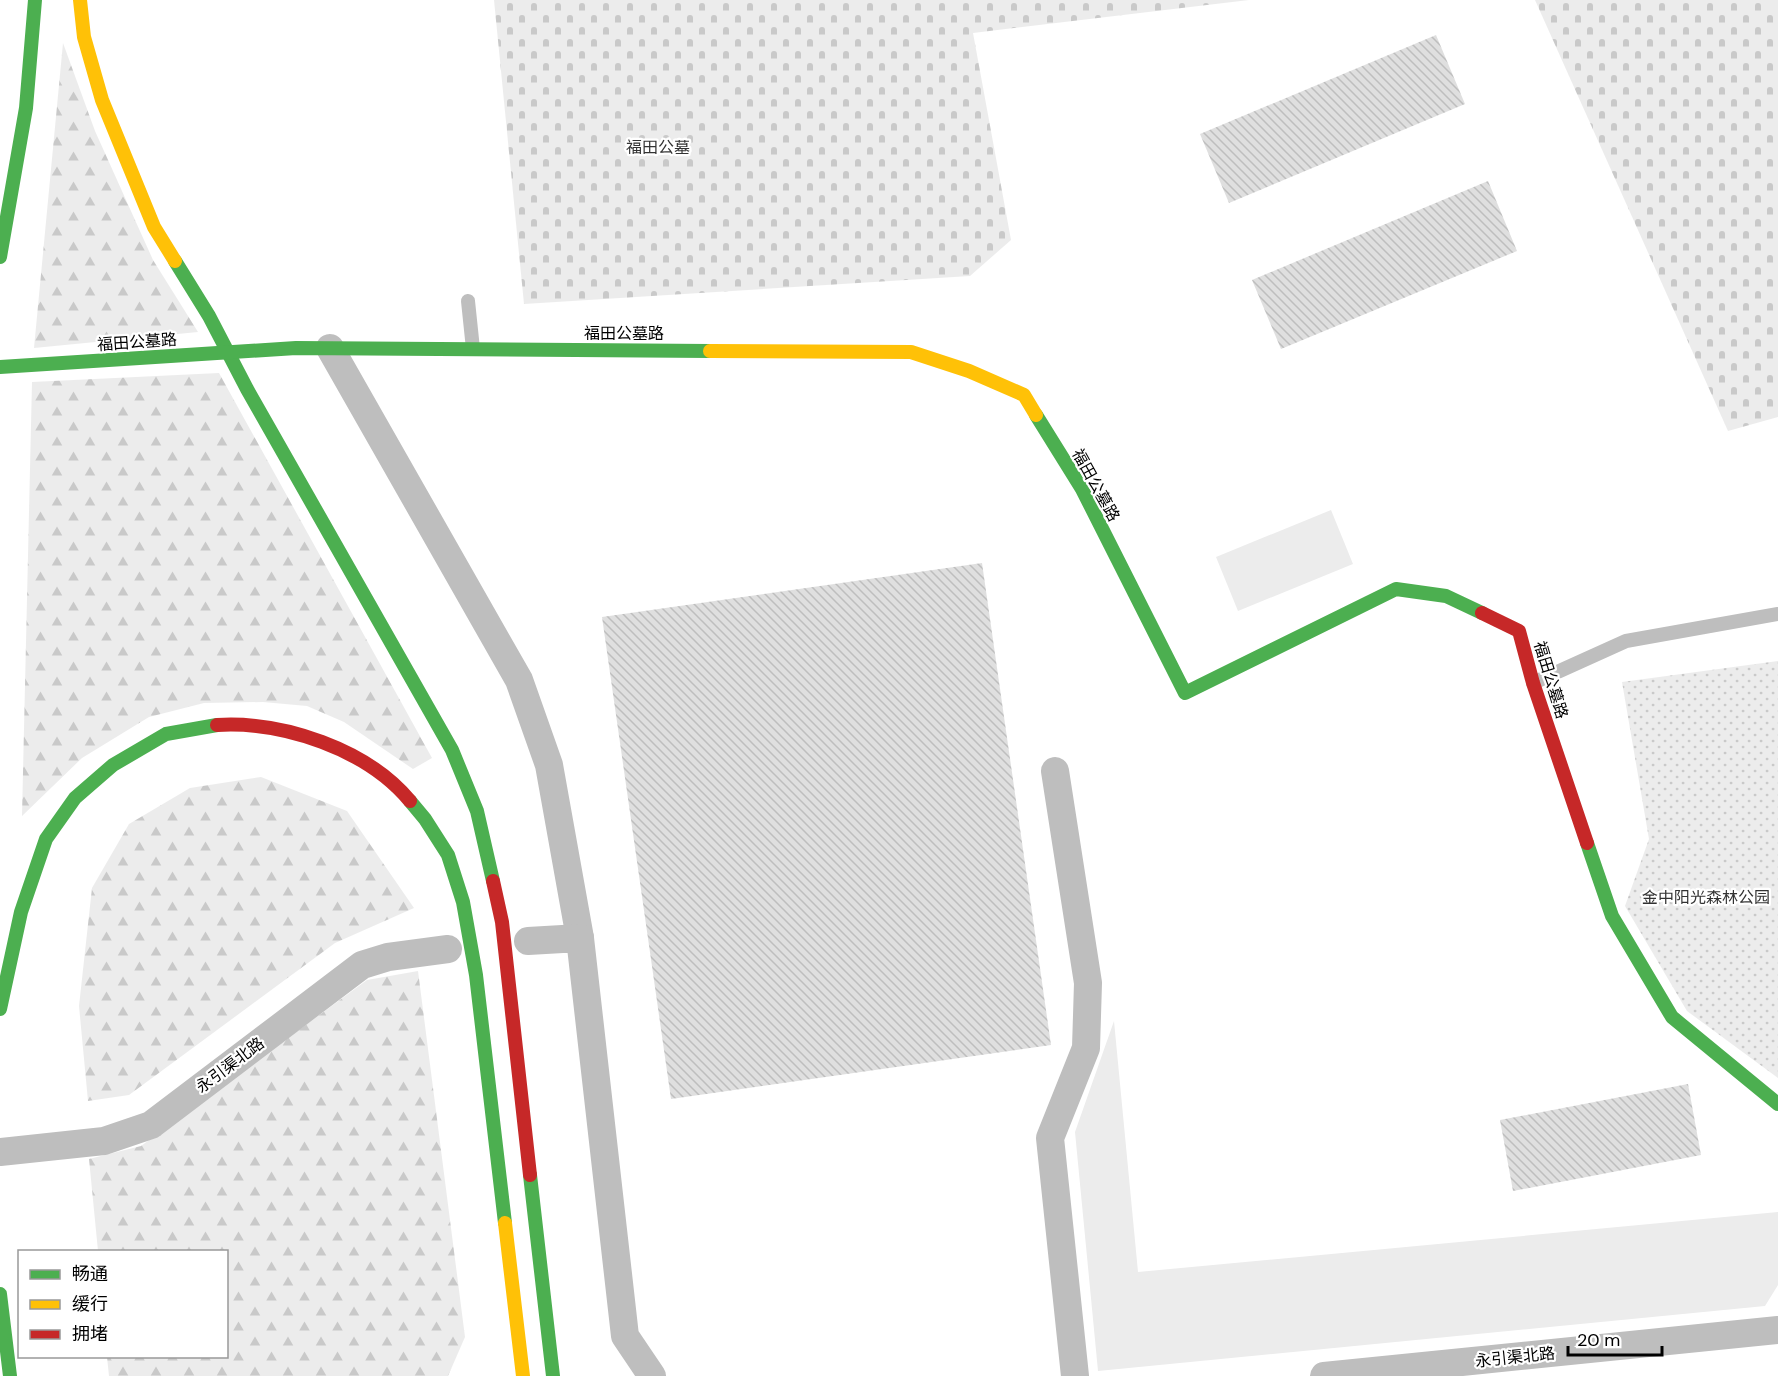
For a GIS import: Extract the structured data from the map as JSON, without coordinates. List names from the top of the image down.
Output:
{
  "streets": {
    "main road": ["福田公墓路"],
    "street": ["永引渠北路"]
  },
  "parks": ["福田公墓", "金中阳光森林公园"],
  "legend": ["畅通", "缓行", "拥堵"],
  "scale_bar": "20 m"
}
